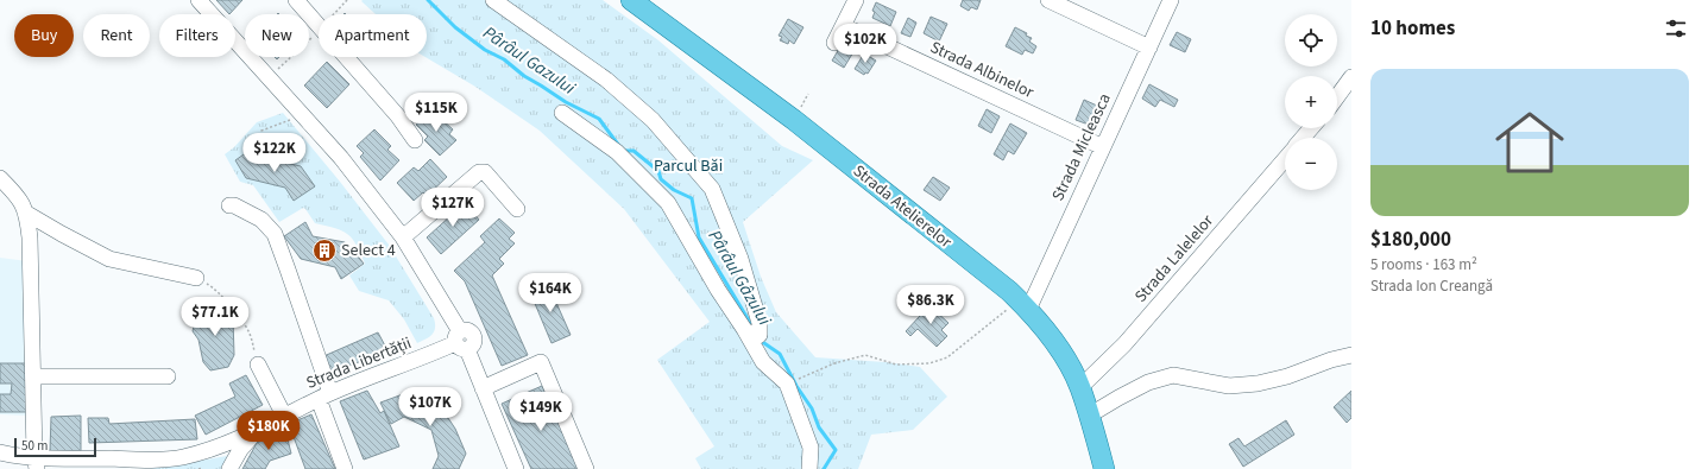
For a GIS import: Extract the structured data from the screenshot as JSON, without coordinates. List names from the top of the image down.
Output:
{
  "streets": {
    "main road": ["Strada Atelierelor"],
    "street": [
      "Strada Albinelor",
      "Strada Micleasca",
      "Strada Lalelelor",
      "Strada Libertății"
    ]
  },
  "crossings": [
    ["Strada Albinelor", "Strada Micleasca"],
    ["Strada Micleasca", "Strada Atelierelor"],
    ["Strada Atelierelor", "Strada Lalelelor"]
  ],
  "water": ["Pârâul Gazului", "Pârâul Gâzului"],
  "parks": ["Parcul Băi"],
  "places": {
    "building": ["Select 4"]
  },
  "scale_bar": "50 m",
  "page": {
    "heading": "10 homes",
    "map_buttons": ["+", "−"],
    "chip": [
      "Buy",
      "Rent",
      "Filters",
      "New",
      "Apartment"
    ],
    "price": [
      "$102K",
      "$115K",
      "$122K",
      "$127K",
      "$164K",
      "$86.3K",
      "$77.1K",
      "$107K",
      "$149K",
      "$180K"
    ],
    "list": [
      {
        "name": "$180,000",
        "note": "5 rooms · 163 m² · Strada Ion Creangă"
      }
    ],
    "scale": "50 m"
  }
}
